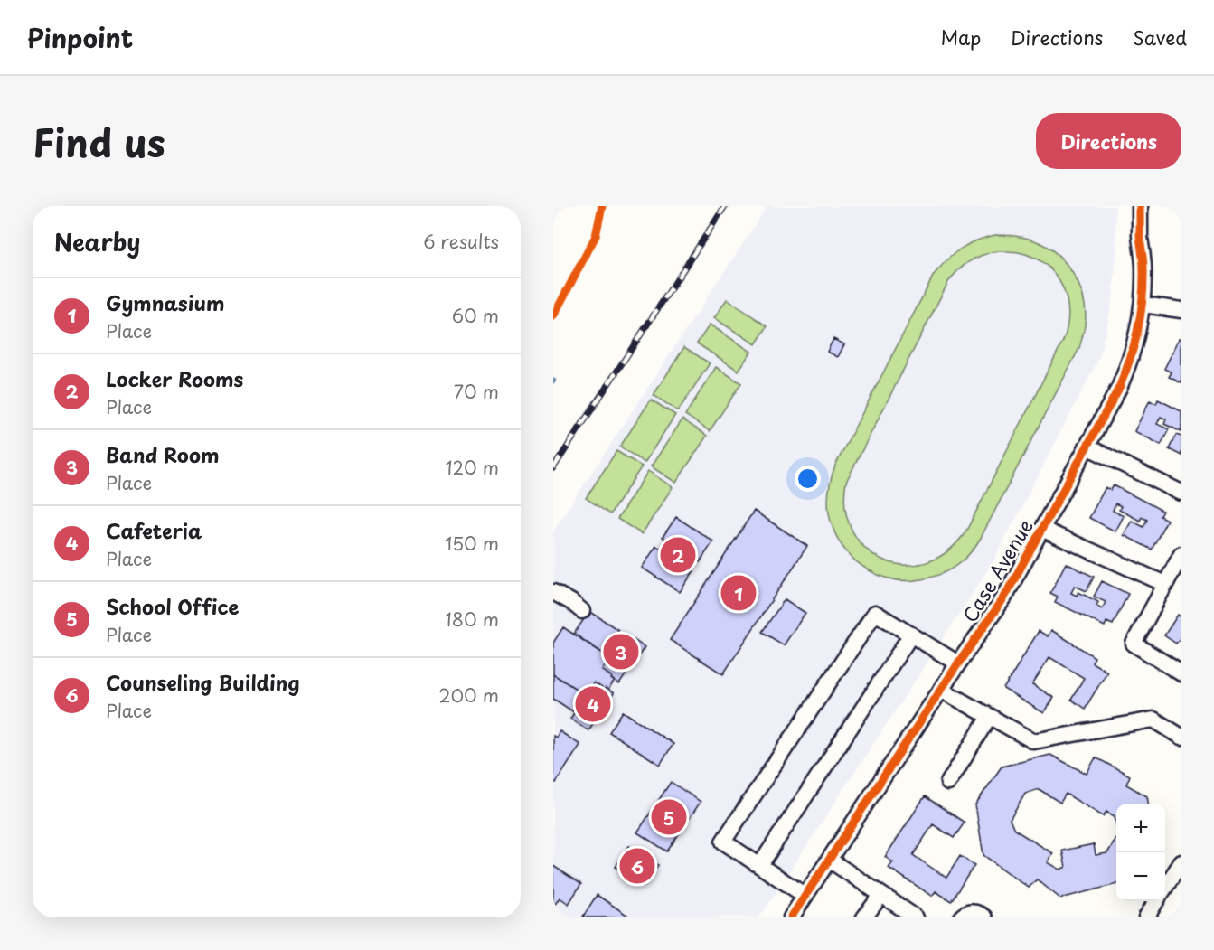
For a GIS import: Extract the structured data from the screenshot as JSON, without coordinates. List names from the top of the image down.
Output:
{
  "streets": {
    "street": ["Case Avenue"]
  },
  "page": {
    "header": "Pinpoint",
    "nav": ["Map", "Directions", "Saved"],
    "title": "Find us",
    "buttons": "Directions",
    "heading": ["Nearby", "6 results"],
    "list": [
      {
        "mark": "1",
        "name": "Gymnasium",
        "note": "Place",
        "value": "60 m"
      },
      {
        "mark": "2",
        "name": "Locker Rooms",
        "note": "Place",
        "value": "70 m"
      },
      {
        "mark": "3",
        "name": "Band Room",
        "note": "Place",
        "value": "120 m"
      },
      {
        "mark": "4",
        "name": "Cafeteria",
        "note": "Place",
        "value": "150 m"
      },
      {
        "mark": "5",
        "name": "School Office",
        "note": "Place",
        "value": "180 m"
      },
      {
        "mark": "6",
        "name": "Counseling Building",
        "note": "Place",
        "value": "200 m"
      }
    ],
    "pins": [
      "2",
      "1",
      "3",
      "4",
      "5",
      "6"
    ],
    "map_buttons": ["+", "−"]
  }
}
